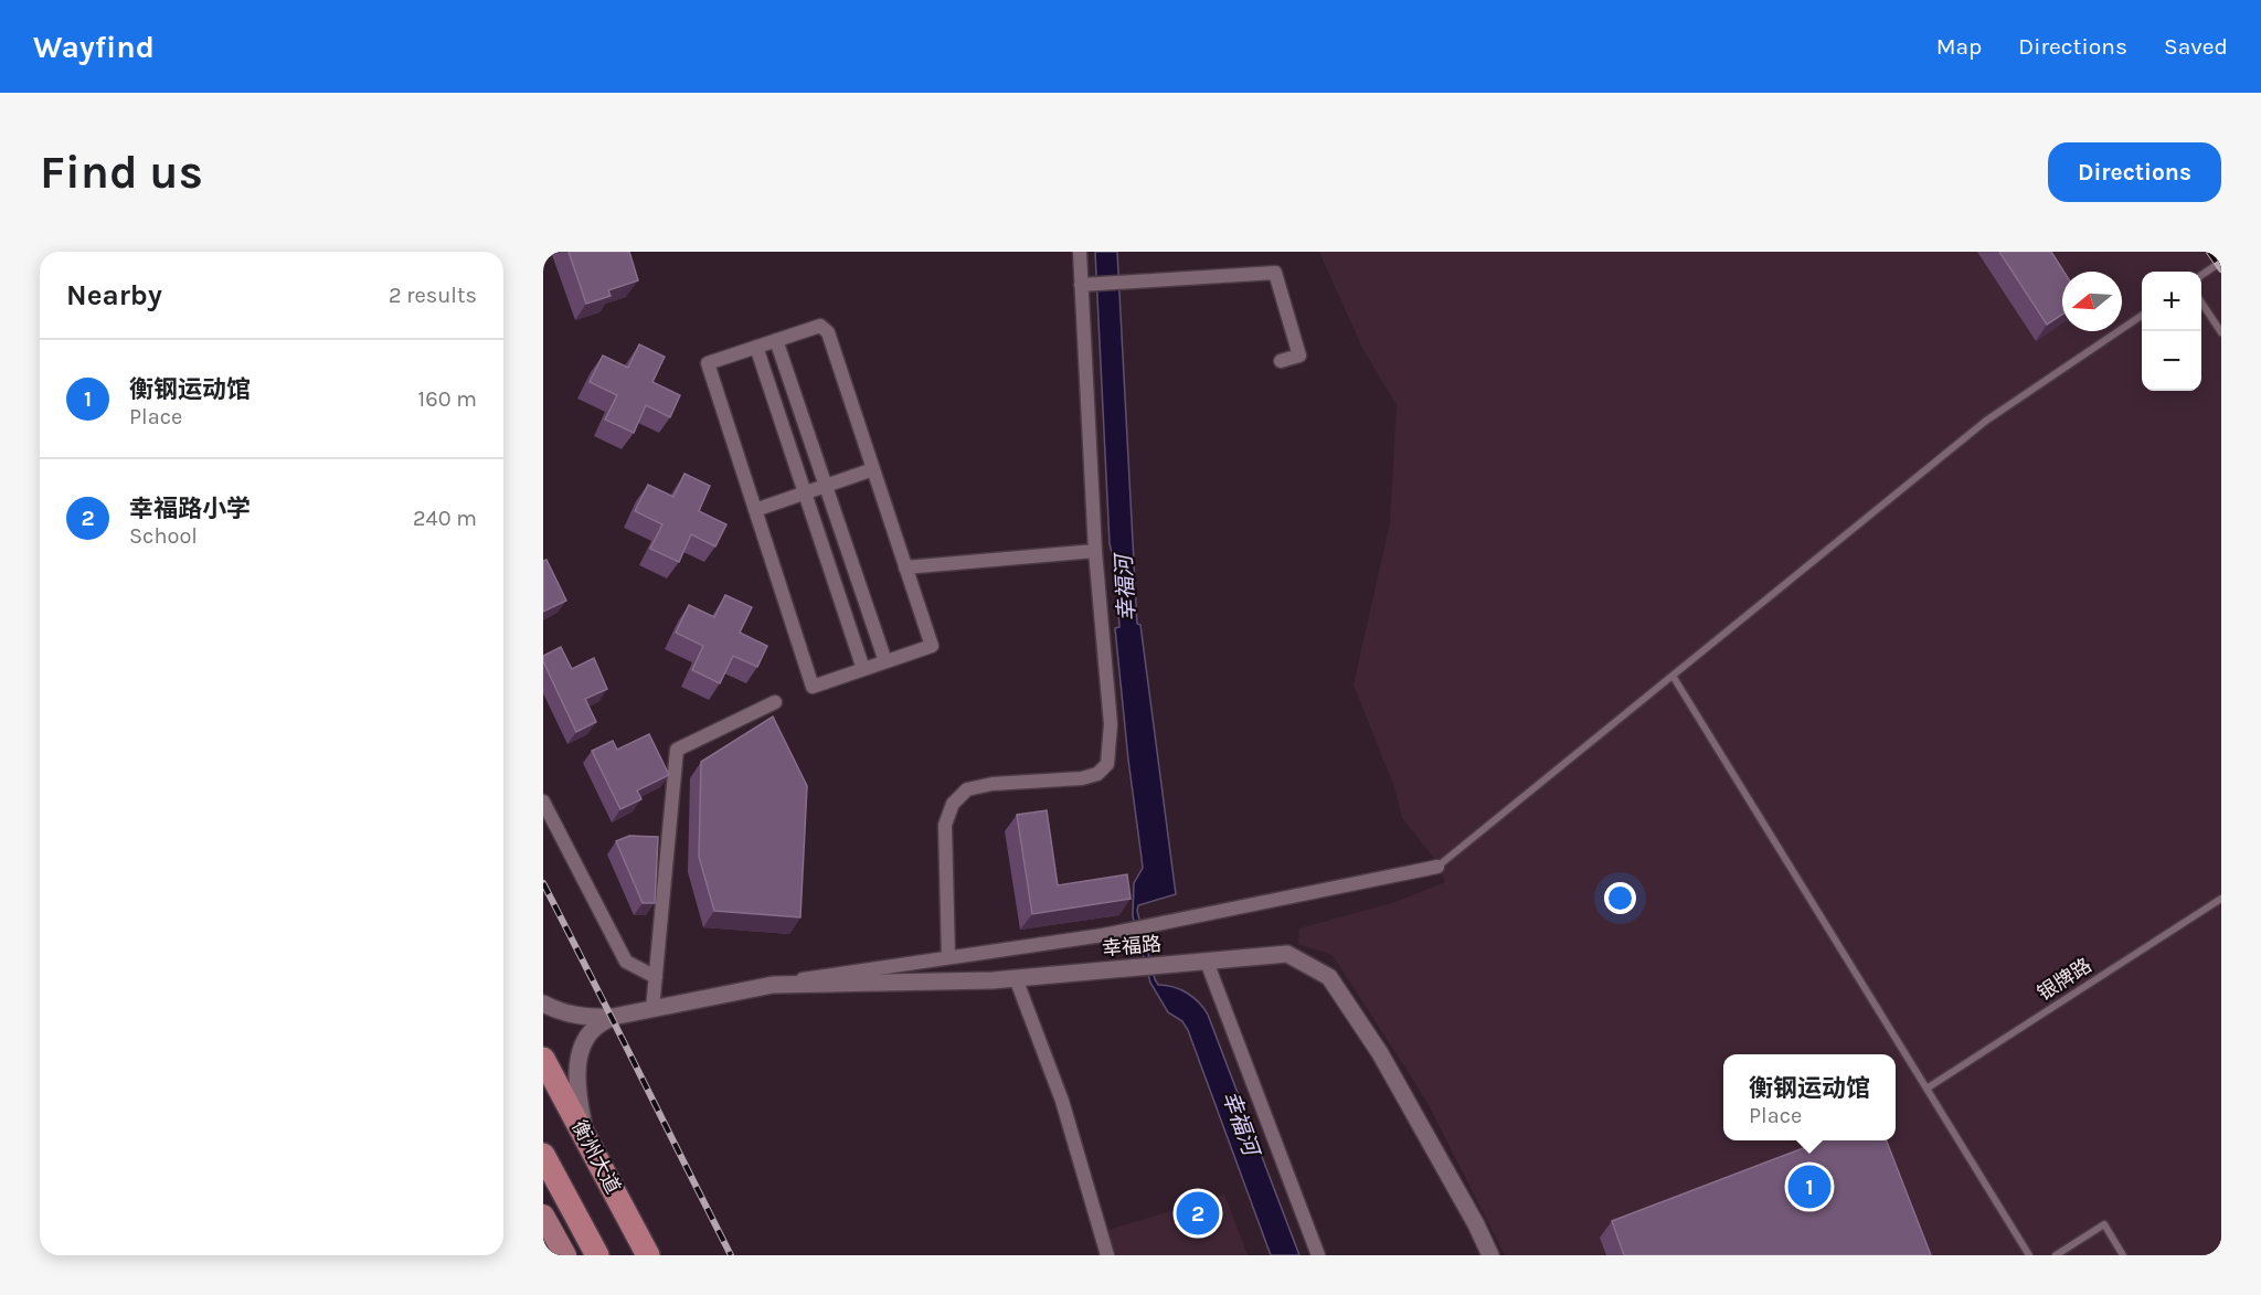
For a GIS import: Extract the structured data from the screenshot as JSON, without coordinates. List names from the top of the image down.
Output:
{
  "streets": {
    "highway": ["衡州大道"],
    "street": ["幸福路"],
    "lane": ["银牌路"]
  },
  "water": ["幸福河"],
  "north": "left",
  "page": {
    "header": "Wayfind",
    "nav": ["Map", "Directions", "Saved"],
    "buttons": "Directions",
    "title": "Find us",
    "heading": ["Nearby", "2 results"],
    "map_buttons": ["+", "−"],
    "list": [
      {
        "mark": "1",
        "name": "衡钢运动馆",
        "note": "Place",
        "value": "160 m"
      },
      {
        "mark": "2",
        "name": "幸福路小学",
        "note": "School",
        "value": "240 m"
      }
    ],
    "popup": ["衡钢运动馆", "Place"],
    "pins": ["1", "2"]
  }
}
